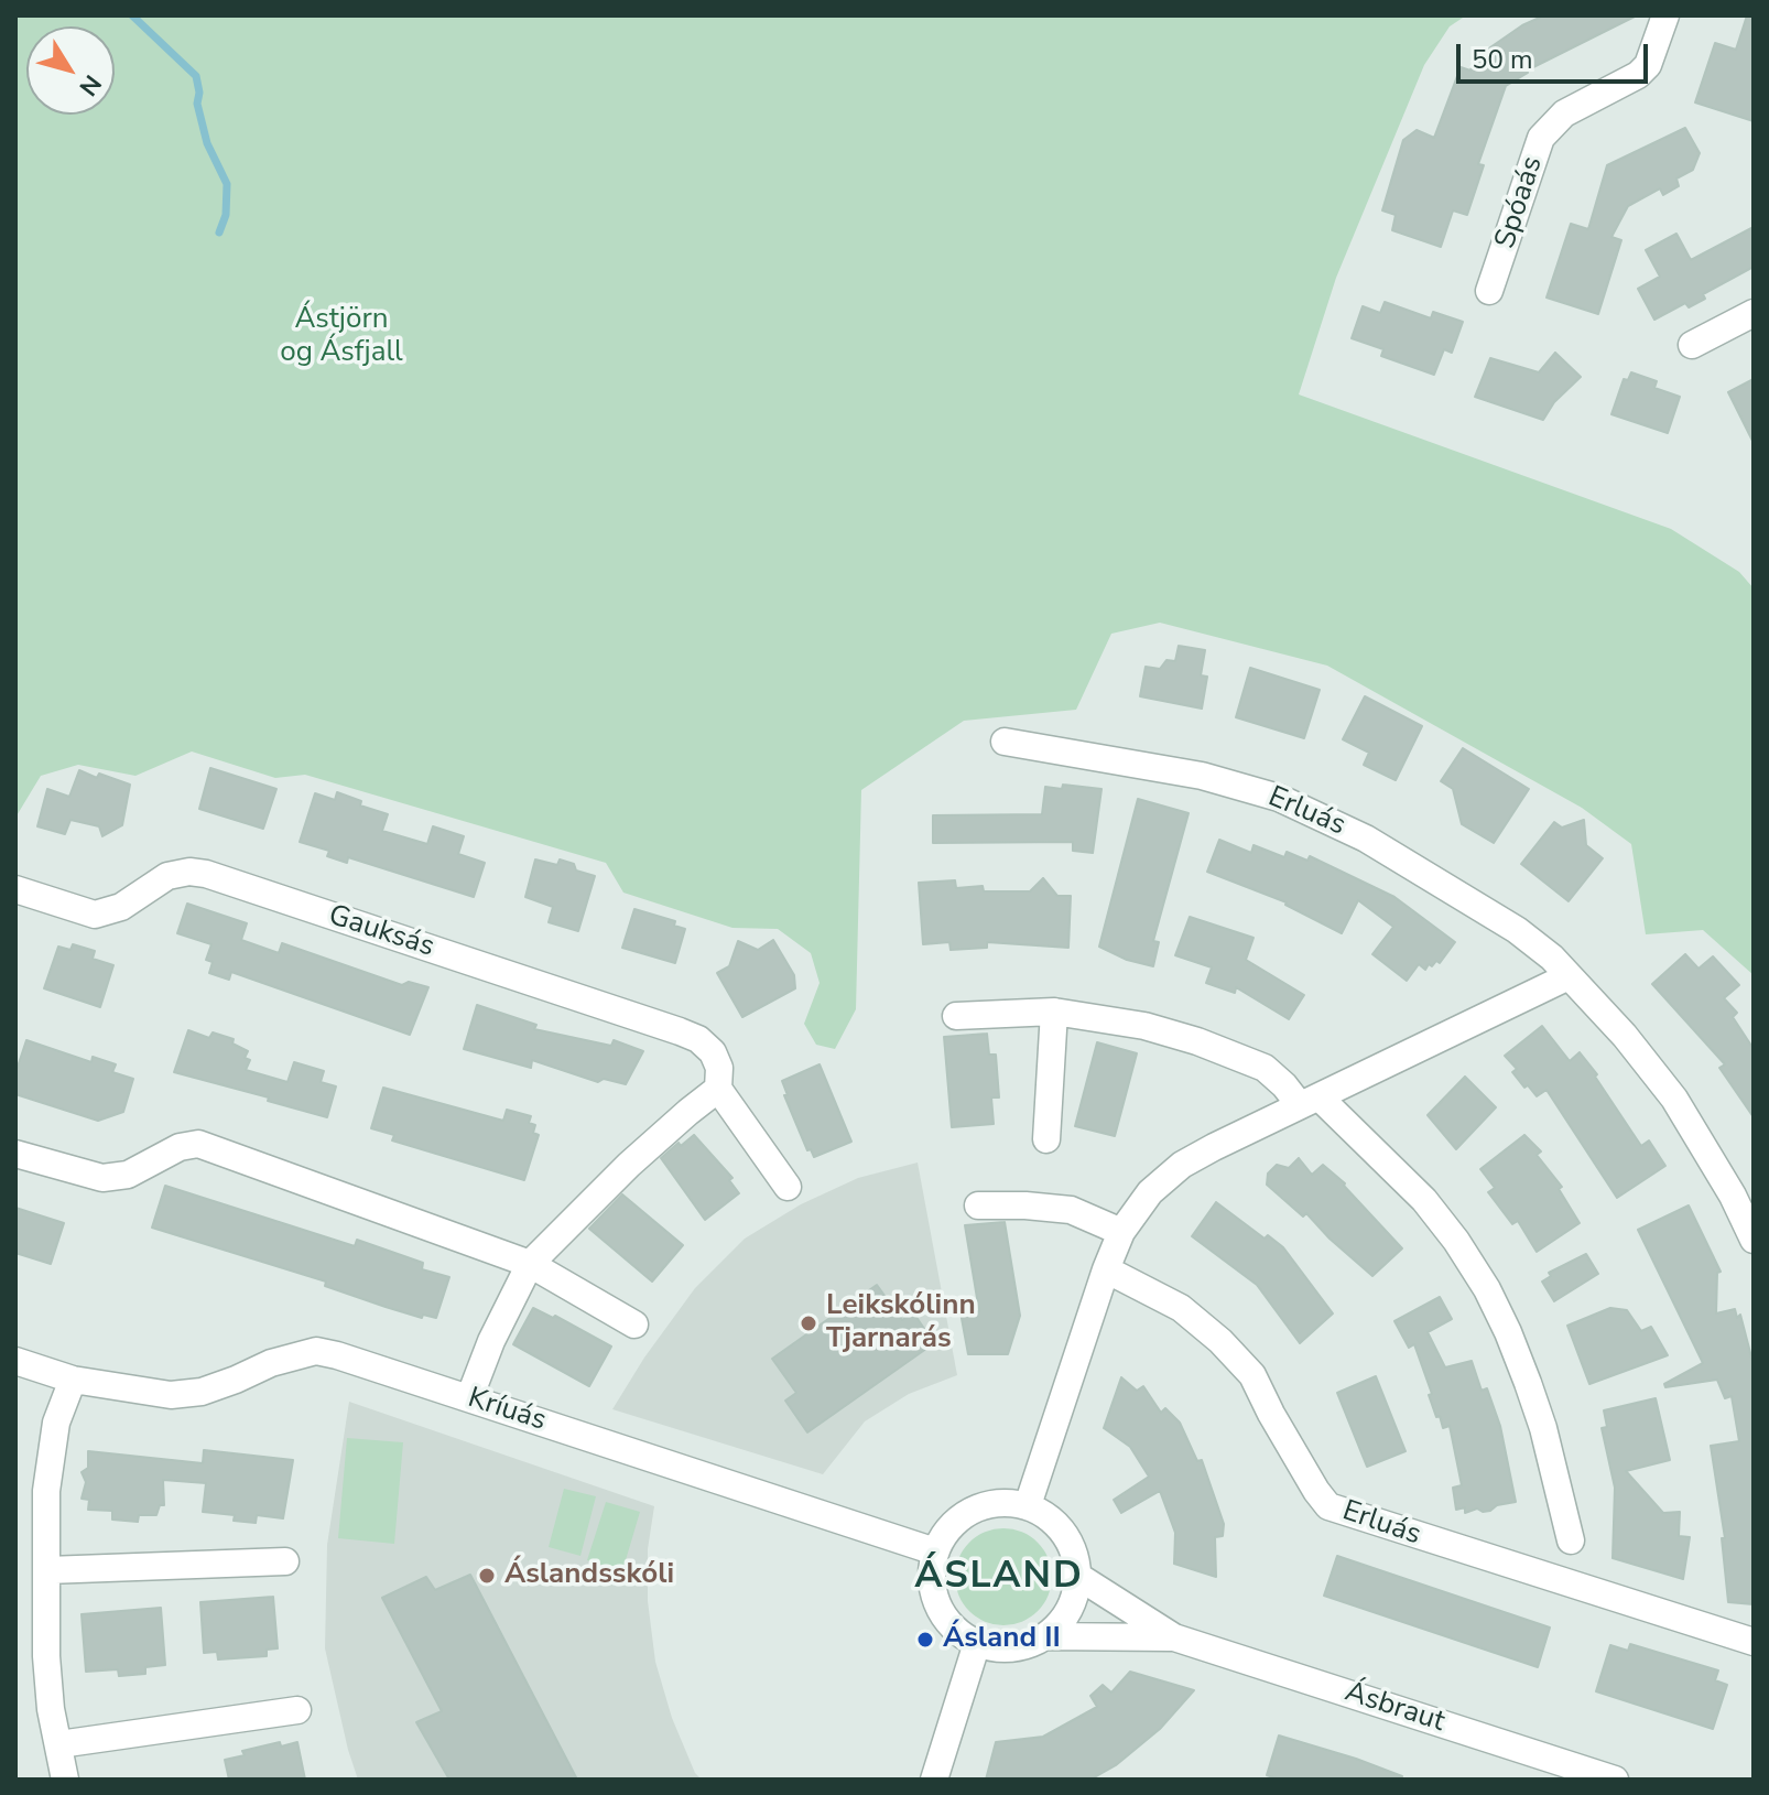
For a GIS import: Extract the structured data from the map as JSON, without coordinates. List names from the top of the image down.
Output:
{
  "streets": {
    "street": [
      "Spóaás",
      "Erluás",
      "Gauksás",
      "Kríuás",
      "Ásbraut"
    ]
  },
  "crossings": [
    ["Kríuás", "Ásbraut"]
  ],
  "districts": ["ÁSLAND"],
  "parks": ["Ástjörn og Ásfjall"],
  "places": ["Leikskólinn Tjarnarás", "Áslandsskóli", "Ásland II"],
  "scale_bar": "50 m",
  "north": "bottom right"
}
